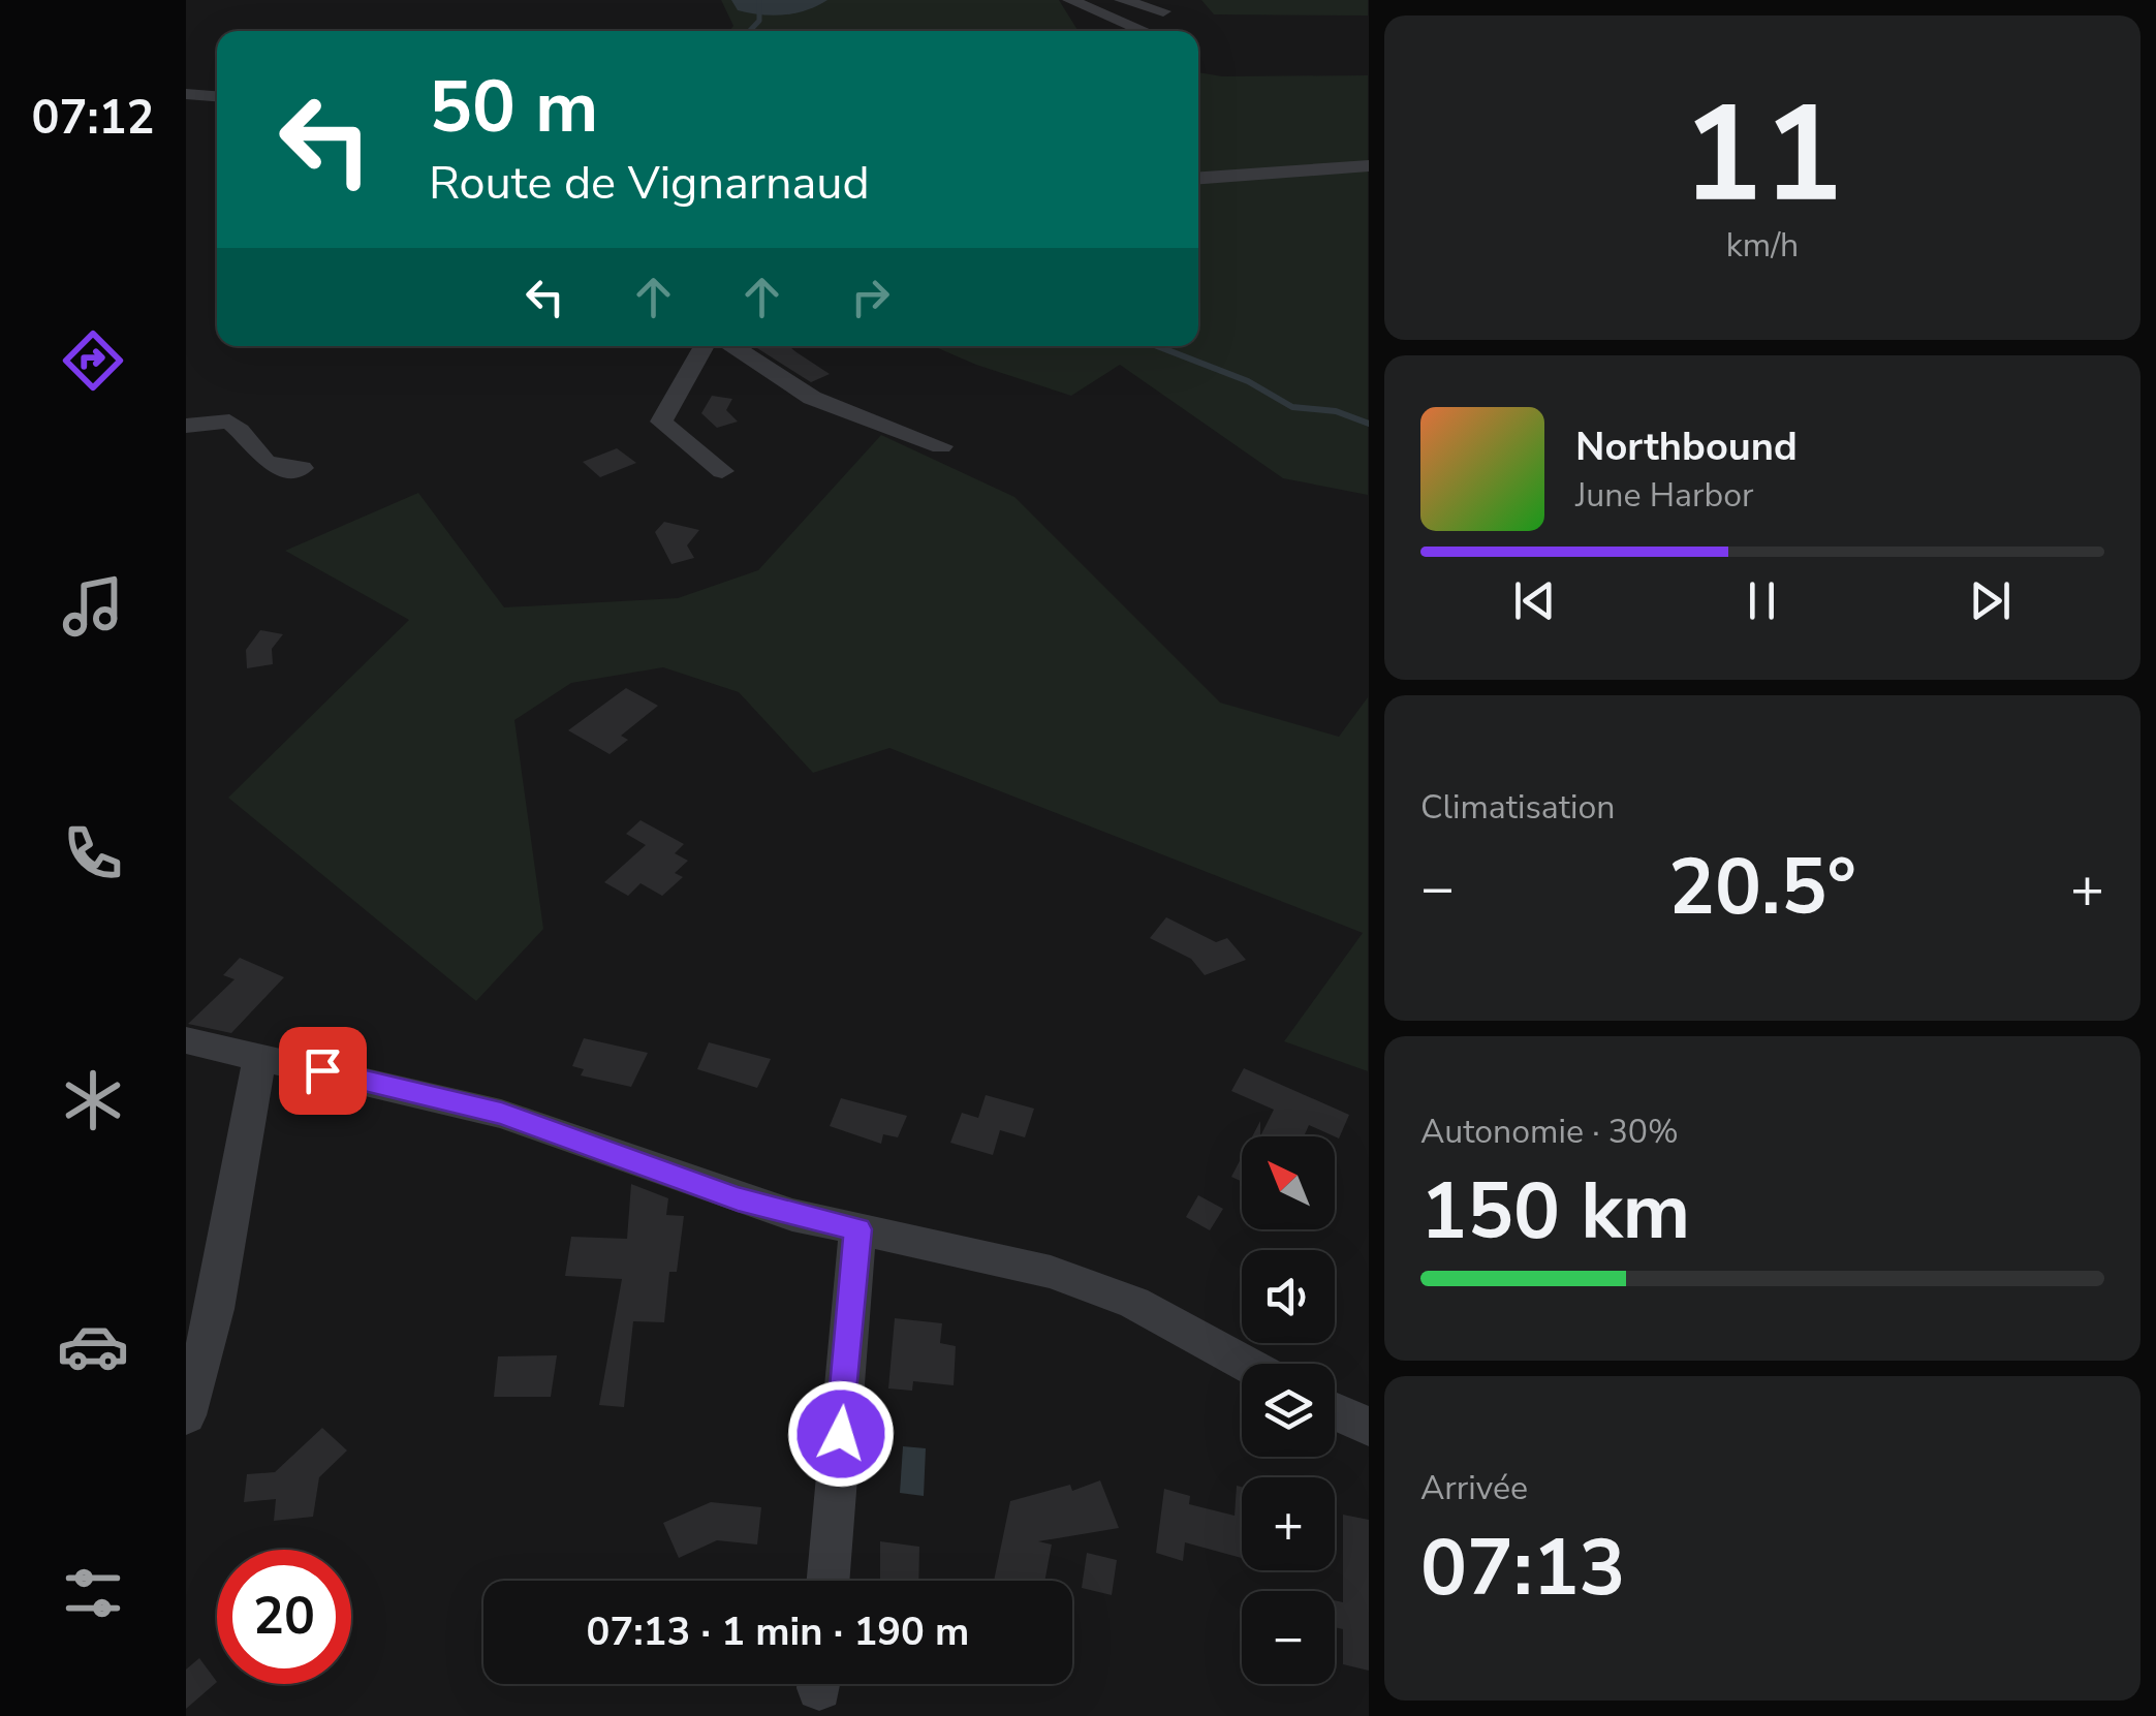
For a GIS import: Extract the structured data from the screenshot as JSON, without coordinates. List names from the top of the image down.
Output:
{
  "north": "top left",
  "page": {
    "tabs": "07:12",
    "tile": [
      ["11", "km/h"],
      "Climatisation",
      ["Autonomie · 30%", "150 km"],
      ["Arrivée", "07:13"]
    ],
    "turn": ["50 m", "Route de Vignarnaud"],
    "song": ["Northbound", "June Harbor"],
    "heat": ["−", "20.5°", "+"],
    "map_buttons": ["+", "−"],
    "limit": "20",
    "trip": "07:13 · 1 min · 190 m"
  }
}
